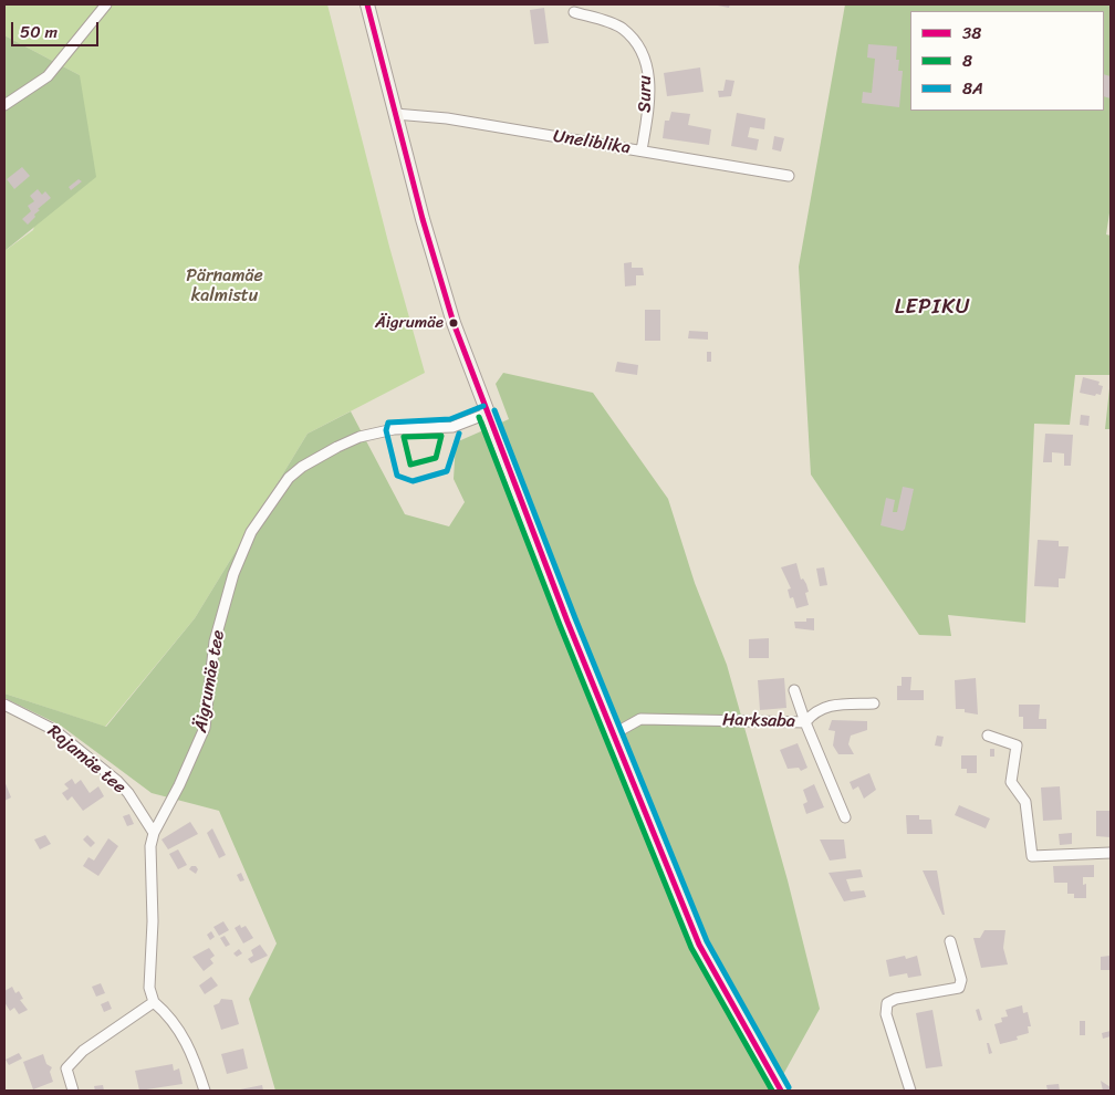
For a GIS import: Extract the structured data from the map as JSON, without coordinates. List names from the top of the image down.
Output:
{
  "streets": {
    "street": [
      "Suru",
      "Uneliblika",
      "Äigrumäe tee",
      "Harksaba",
      "Rajamäe tee"
    ]
  },
  "crossings": [
    ["Suru", "Uneliblika"],
    ["Äigrumäe tee", "Rajamäe tee"]
  ],
  "districts": ["LEPIKU"],
  "parks": ["Pärnamäe kalmistu"],
  "places": ["Äigrumäe"],
  "lines": ["transit line 38", "transit line 8A", "transit line 8"],
  "legend": ["38", "8", "8A"],
  "scale_bar": "50 m"
}
